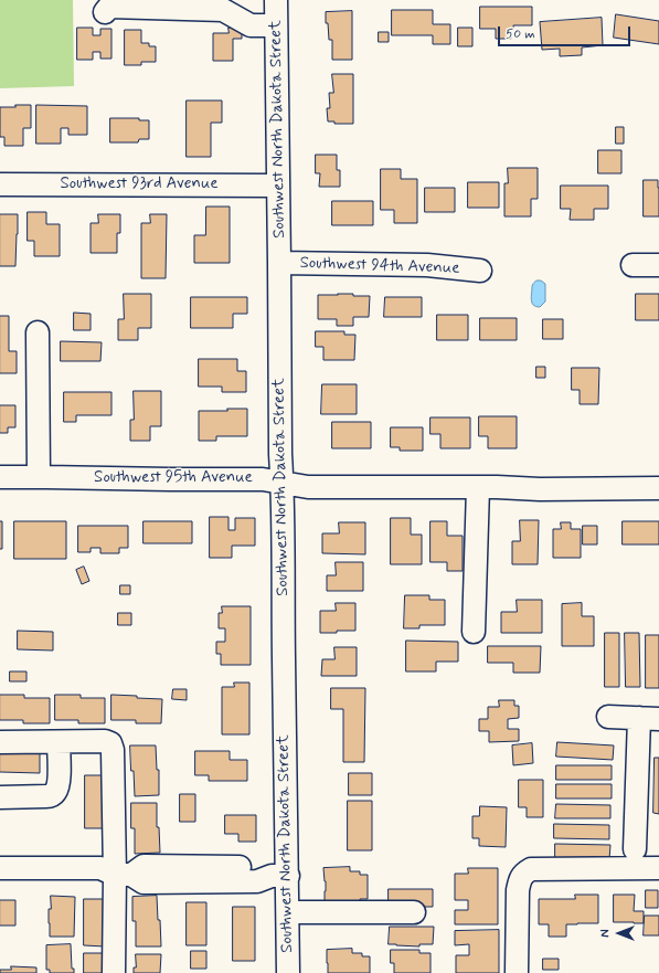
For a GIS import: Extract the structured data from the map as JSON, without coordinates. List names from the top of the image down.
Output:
{
  "streets": {
    "street": [
      "Southwest North Dakota Street",
      "Southwest 93rd Avenue",
      "Southwest 94th Avenue",
      "Southwest 95th Avenue"
    ]
  },
  "crossings": [
    ["Southwest North Dakota Street", "Southwest 93rd Avenue"],
    ["Southwest North Dakota Street", "Southwest 94th Avenue"],
    ["Southwest North Dakota Street", "Southwest 95th Avenue"]
  ],
  "scale_bar": "50 m",
  "north": "left"
}
